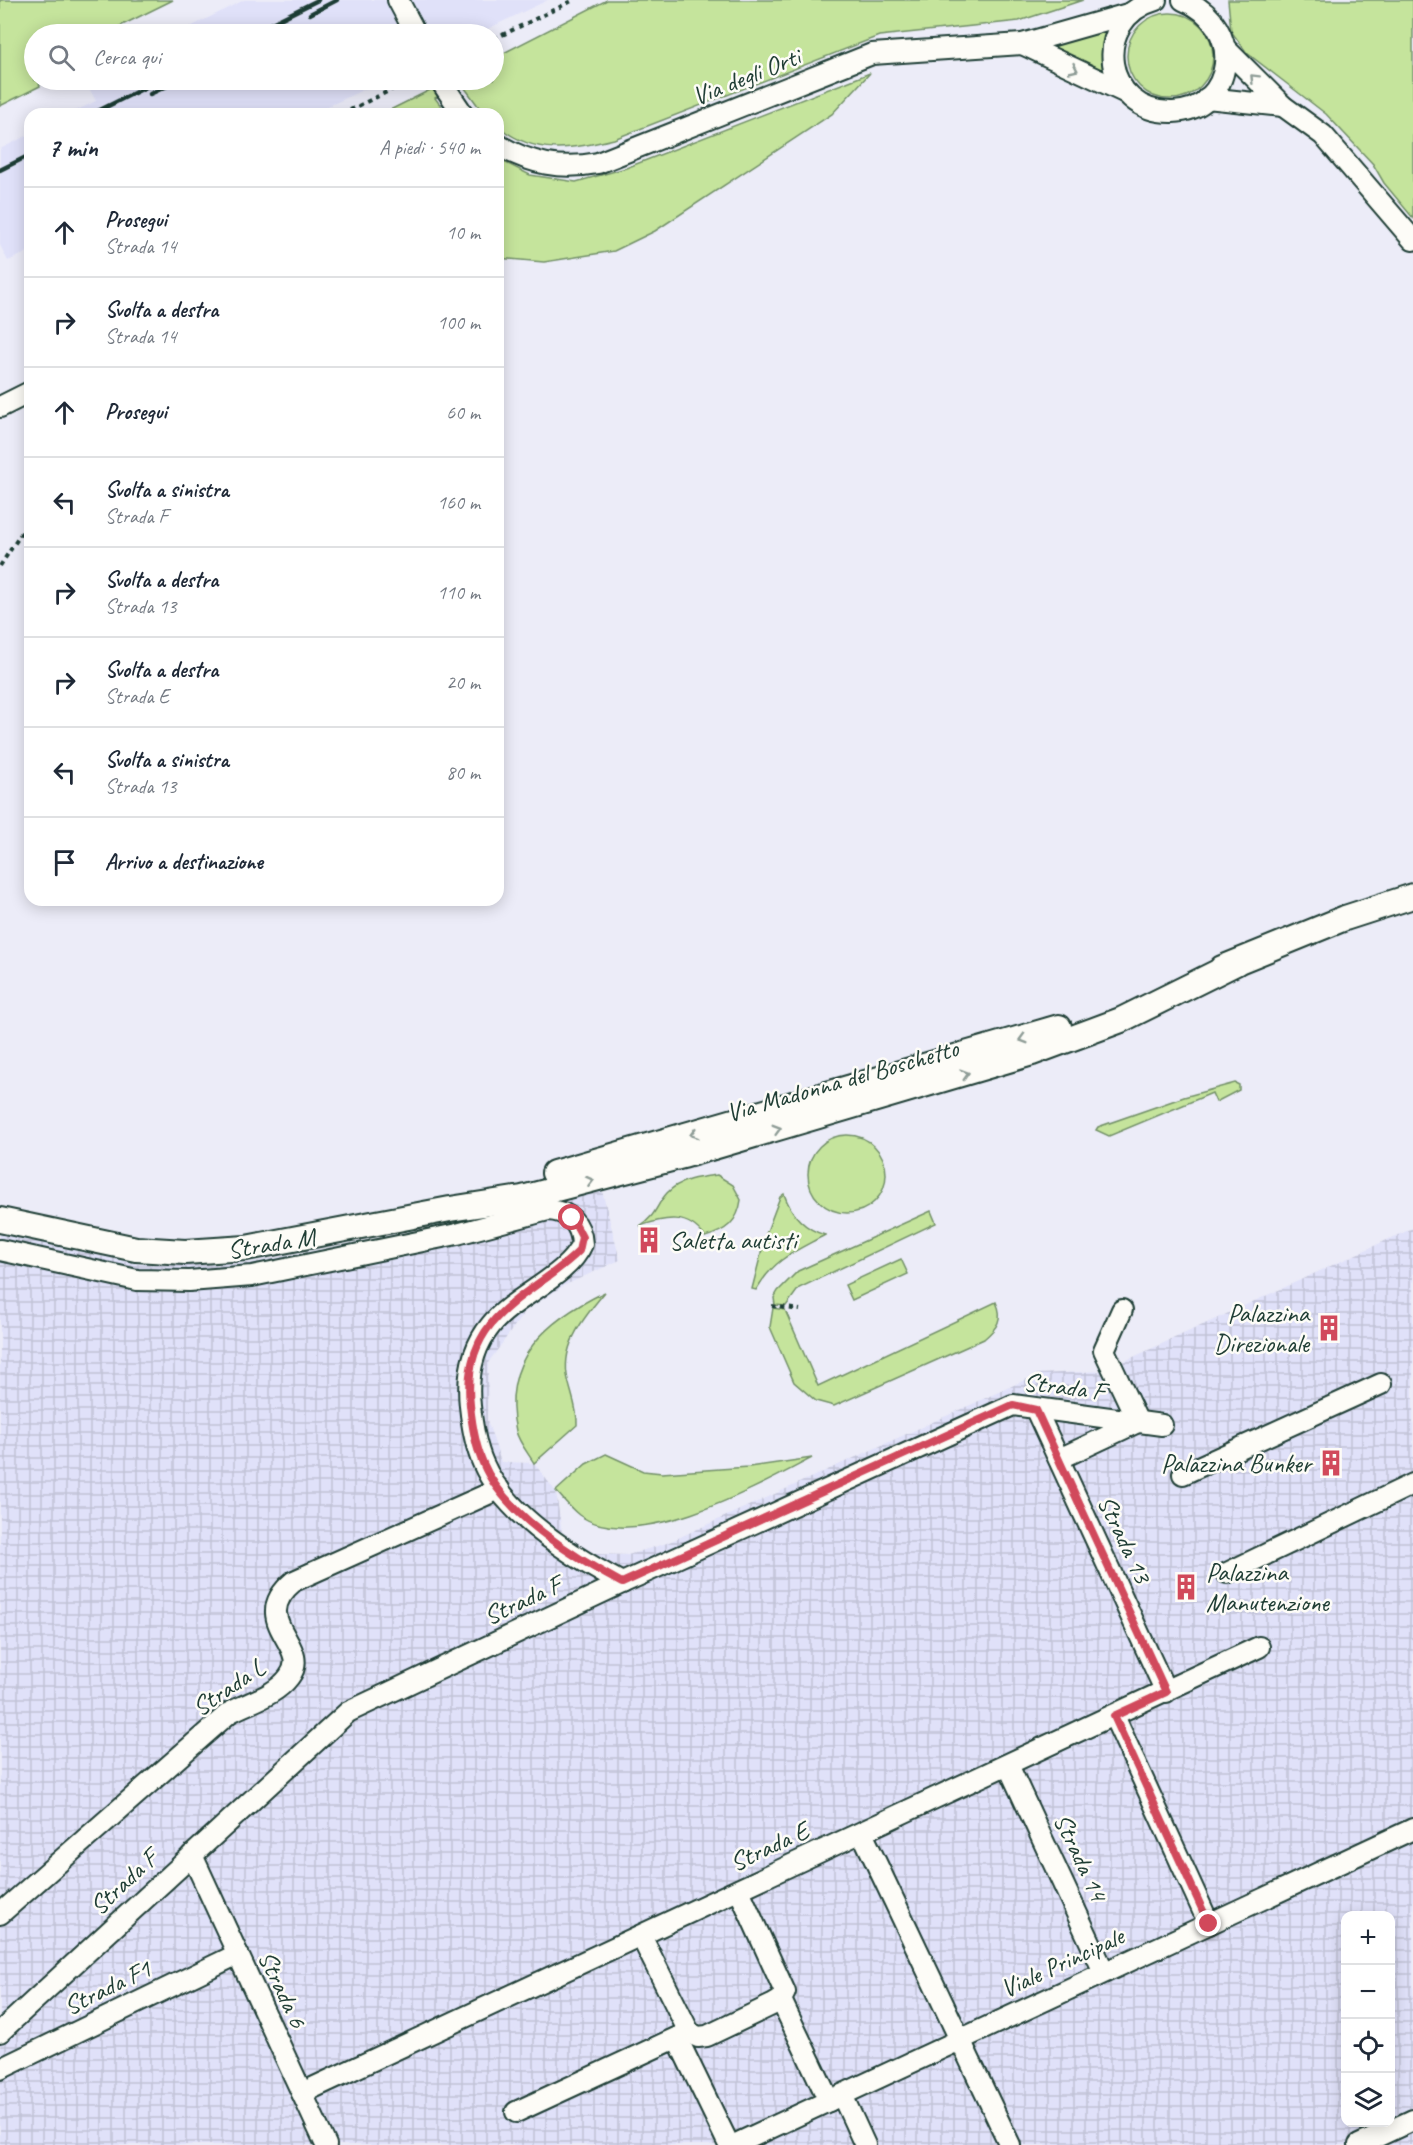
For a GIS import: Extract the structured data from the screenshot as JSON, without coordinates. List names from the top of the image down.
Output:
{
  "streets": {
    "main road": ["Via Madonna del Boschetto"],
    "street": [
      "Via degli Orti",
      "Strada M",
      "Strada F",
      "Strada 13",
      "Strada L",
      "Strada E",
      "Strada 14",
      "Viale Principale",
      "Strada F1",
      "Strada 6"
    ]
  },
  "crossings": [
    ["Strada M", "Strada L"],
    ["Strada F", "Strada 13"],
    ["Strada F", "Strada 6"],
    ["Strada 13", "Strada E"],
    ["Strada E", "Strada 14"],
    ["Strada E", "Strada 6"],
    ["Strada 14", "Viale Principale"],
    ["Strada F1", "Strada 6"]
  ],
  "places": {
    "building": [
      "Saletta autisti",
      "Palazzina Direzionale",
      "Palazzina Bunker",
      "Palazzina Manutenzione"
    ]
  },
  "page": {
    "search": "Cerca qui",
    "heading": ["7 min", "A piedi · 540 m"],
    "list": [
      ["Prosegui", "Strada 14", "10 m"],
      ["Svolta a destra", "Strada 14", "100 m"],
      ["Prosegui", "60 m"],
      ["Svolta a sinistra", "Strada F", "160 m"],
      ["Svolta a destra", "Strada 13", "110 m"],
      ["Svolta a destra", "Strada E", "20 m"],
      ["Svolta a sinistra", "Strada 13", "80 m"],
      "Arrivo a destinazione"
    ],
    "map_buttons": ["+", "−"]
  }
}
